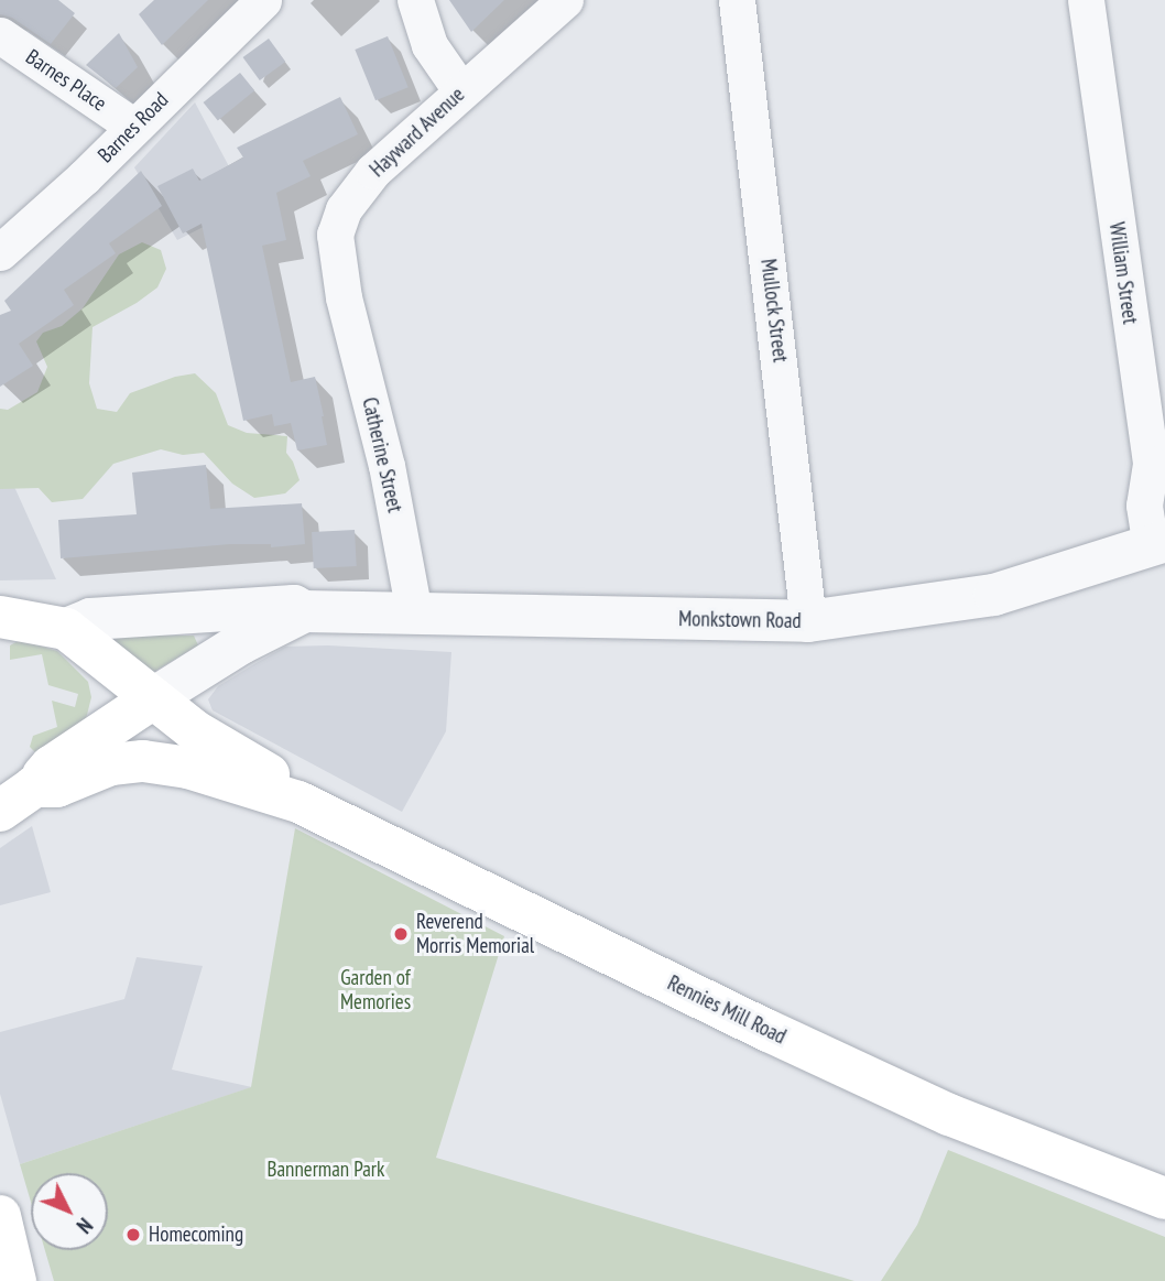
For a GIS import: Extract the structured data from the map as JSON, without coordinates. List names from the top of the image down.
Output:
{
  "streets": {
    "main road": ["Monkstown Road", "Rennies Mill Road"],
    "street": [
      "Barnes Place",
      "Barnes Road",
      "Hayward Avenue",
      "William Street",
      "Mullock Street",
      "Catherine Street"
    ]
  },
  "crossings": [
    ["Barnes Place", "Barnes Road"],
    ["Hayward Avenue", "Catherine Street"],
    ["William Street", "Monkstown Road"],
    ["Mullock Street", "Monkstown Road"],
    ["Catherine Street", "Monkstown Road"],
    ["Monkstown Road", "Rennies Mill Road"]
  ],
  "parks": ["Garden of Memories", "Bannerman Park"],
  "places": ["Reverend Morris Memorial", "Homecoming"],
  "north": "bottom right"
}
